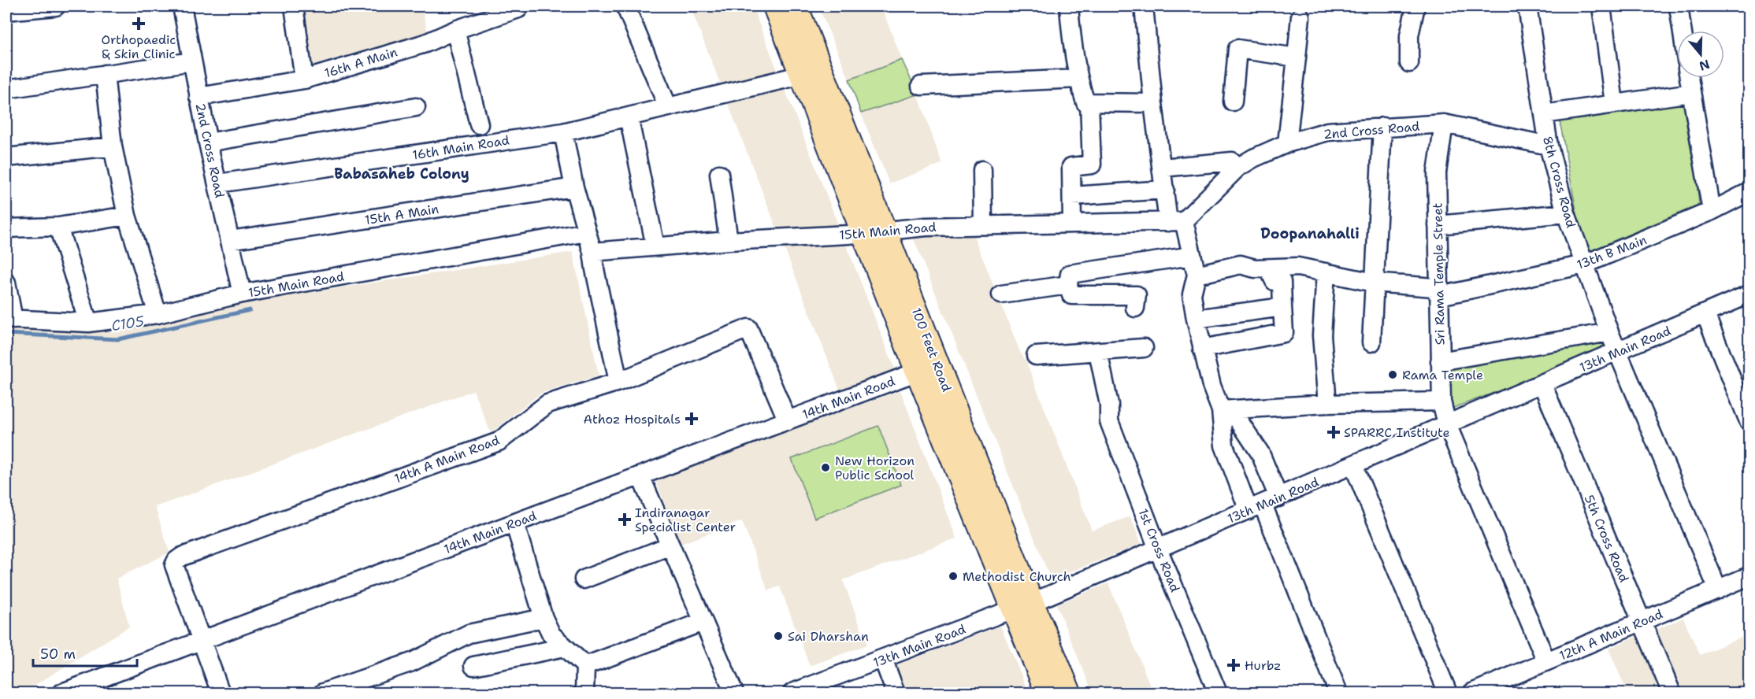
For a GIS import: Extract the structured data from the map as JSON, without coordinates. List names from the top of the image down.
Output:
{
  "streets": {
    "main road": ["100 Feet Road"],
    "street": [
      "16th A Main",
      "2nd Cross Road",
      "16th Main Road",
      "8th Cross Road",
      "15th A Main",
      "15th Main Road",
      "13th B Main",
      "Sri Rama Temple Street",
      "13th Main Road",
      "14th Main Road",
      "14th A Main Road",
      "5th Cross Road",
      "1st Cross Road",
      "12th A Main Road"
    ]
  },
  "crossings": [
    ["16th A Main", "2nd Cross Road"],
    ["2nd Cross Road", "16th Main Road"],
    ["2nd Cross Road", "8th Cross Road"],
    ["2nd Cross Road", "15th A Main"],
    ["2nd Cross Road", "15th Main Road"],
    ["2nd Cross Road", "Sri Rama Temple Street"],
    ["16th Main Road", "100 Feet Road"],
    ["8th Cross Road", "13th B Main"],
    ["8th Cross Road", "13th Main Road"],
    ["8th Cross Road", "12th A Main Road"],
    ["15th Main Road", "100 Feet Road"],
    ["13th B Main", "Sri Rama Temple Street"],
    ["Sri Rama Temple Street", "13th Main Road"],
    ["Sri Rama Temple Street", "12th A Main Road"],
    ["13th Main Road", "100 Feet Road"],
    ["13th Main Road", "5th Cross Road"],
    ["13th Main Road", "1st Cross Road"],
    ["100 Feet Road", "14th Main Road"],
    ["14th Main Road", "14th A Main Road"],
    ["5th Cross Road", "12th A Main Road"]
  ],
  "districts": ["Babasaheb Colony", "Doopanahalli"],
  "water": ["C105"],
  "places": {
    "health": [
      "Orthopaedic & Skin Clinic",
      "Athoz Hospitals",
      "SPARRC Institute",
      "Indiranagar Specialist Center",
      "Hurbz"
    ],
    "other": [
      "Rama Temple",
      "New Horizon Public School",
      "Methodist Church",
      "Sai Dharshan"
    ]
  },
  "scale_bar": "50 m",
  "north": "bottom"
}
